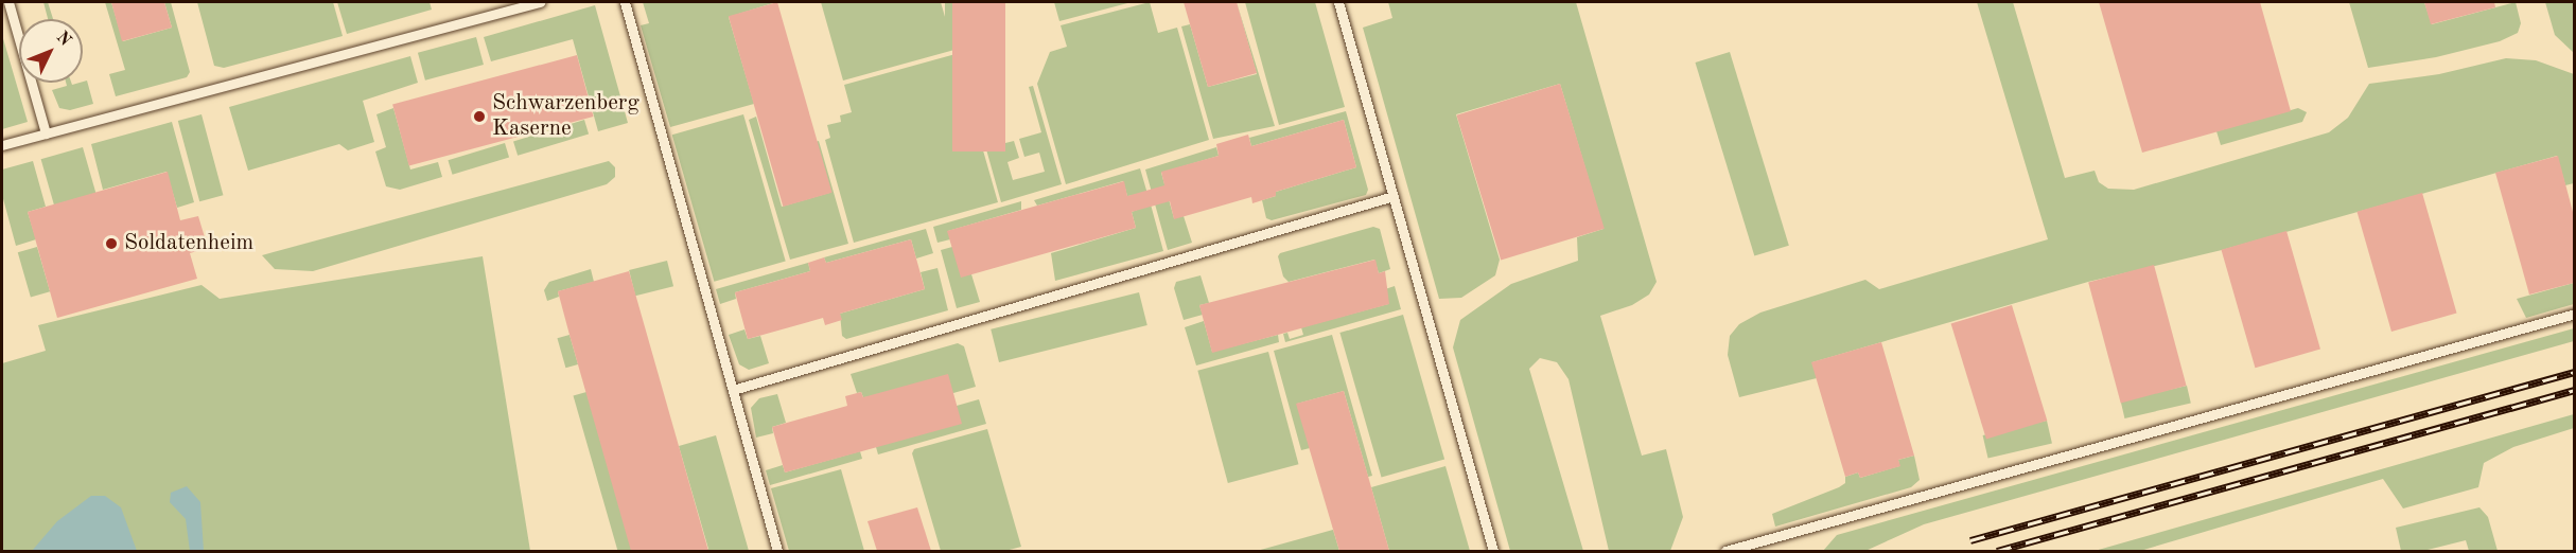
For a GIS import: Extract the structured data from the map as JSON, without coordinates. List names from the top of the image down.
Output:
{
  "places": ["Schwarzenberg Kaserne", "Soldatenheim"],
  "north": "top right"
}
